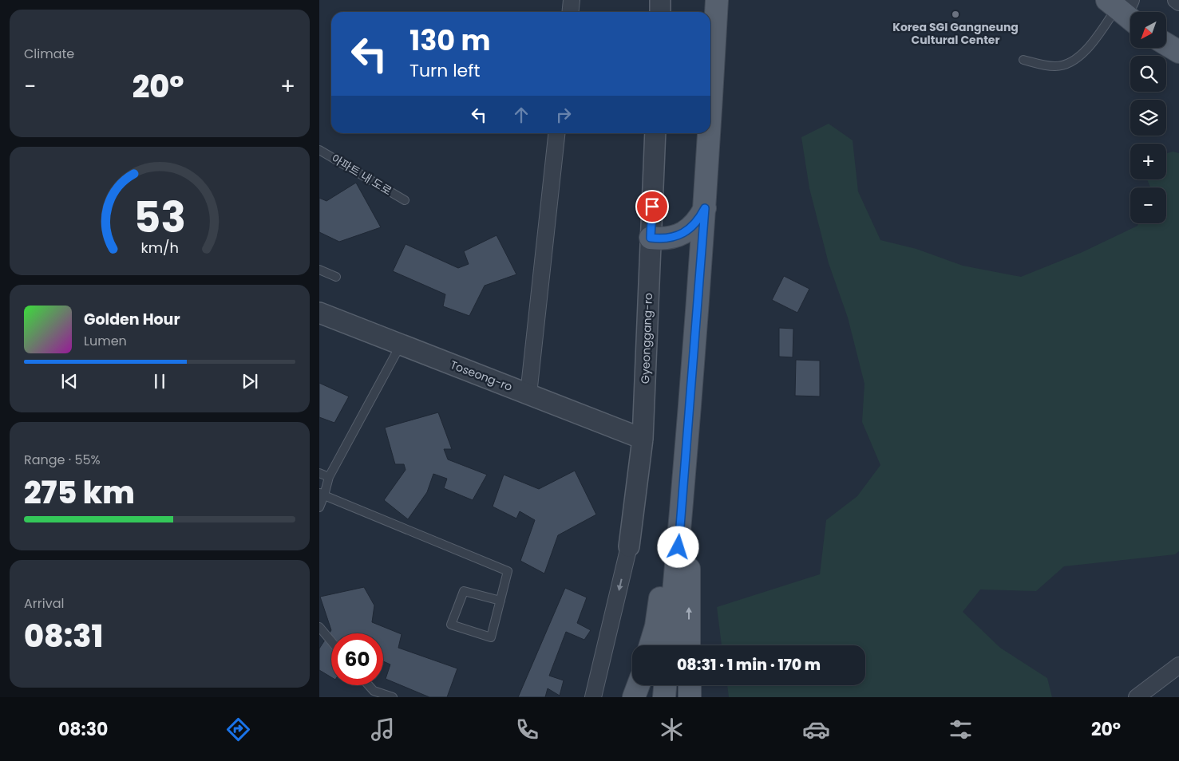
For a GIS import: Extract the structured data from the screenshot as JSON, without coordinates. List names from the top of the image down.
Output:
{
  "streets": {
    "street": ["Gyeonggang-ro", "Toseong-ro"],
    "lane": ["아파트 내 도로"]
  },
  "crossings": [
    ["Gyeonggang-ro", "Toseong-ro"]
  ],
  "places": ["Korea SGI Gangneung Cultural Center"],
  "north": "bottom left",
  "page": {
    "tile": [
      "Climate",
      ["Range · 55%", "275 km"],
      ["Arrival", "08:31"]
    ],
    "map_buttons": ["+", "−"],
    "turn": ["130 m", "Turn left"],
    "heat": ["−", "20°", "+"],
    "song": ["Golden Hour", "Lumen"],
    "limit": "60",
    "trip": "08:31 · 1 min · 170 m",
    "tabs": ["08:30", "20°"],
    "gauge": ["53", "km/h"]
  }
}
